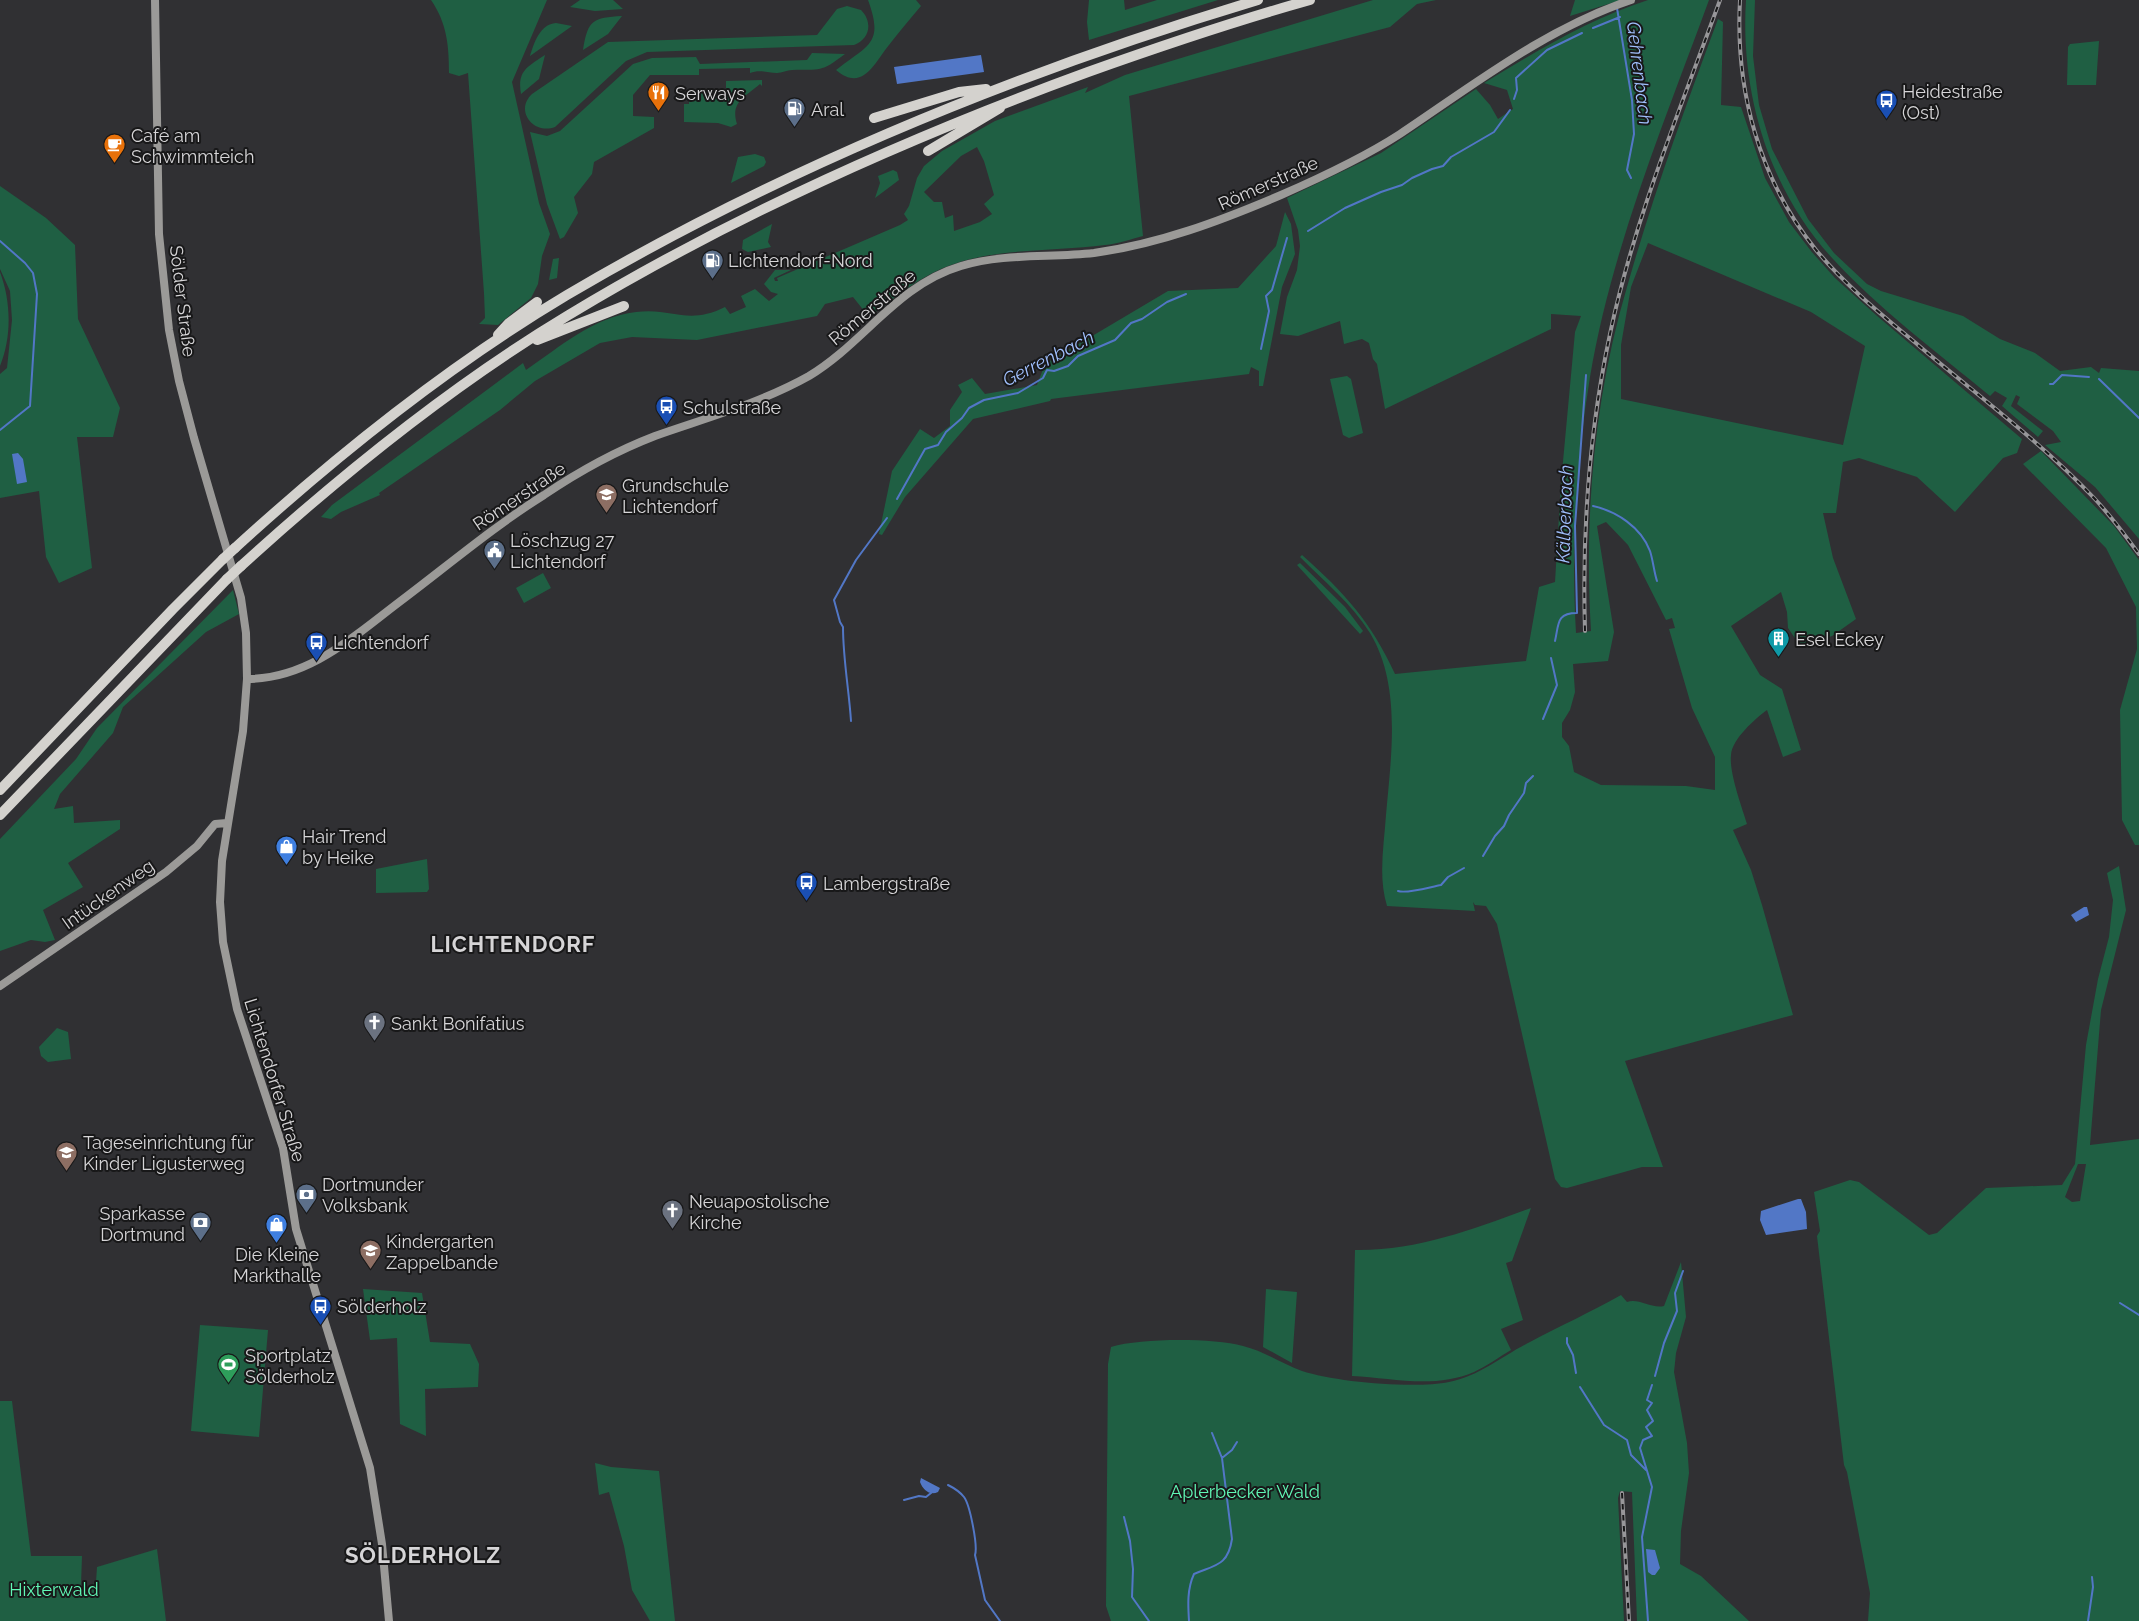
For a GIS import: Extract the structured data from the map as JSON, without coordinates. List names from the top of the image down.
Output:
{
  "streets": {
    "street": [
      "Römerstraße",
      "Sölder Straße",
      "Intückenweg",
      "Lichtendorfer Straße"
    ]
  },
  "crossings": [
    ["Römerstraße", "Lichtendorfer Straße"],
    ["Sölder Straße", "Lichtendorfer Straße"],
    ["Intückenweg", "Lichtendorfer Straße"]
  ],
  "districts": ["LICHTENDORF", "SÖLDERHOLZ"],
  "water": ["Gehrenbach", "Gerrenbach", "Kälberbach"],
  "parks": ["Aplerbecker Wald", "Hixterwald"],
  "places": {
    "restaurant": ["Serways"],
    "bus stop": [
      "Heidestraße (Ost)",
      "Schulstraße",
      "Lichtendorf",
      "Lambergstraße",
      "Sölderholz"
    ],
    "fuel station": ["Aral", "Lichtendorf-Nord"],
    "cafe": ["Café am Schwimmteich"],
    "school or university": ["Grundschule Lichtendorf", "Tageseinrichtung für Kinder Ligusterweg", "Kindergarten Zappelbande"],
    "public building": ["Löschzug 27 Lichtendorf"],
    "building": ["Esel Eckey"],
    "shop": ["Hair Trend by Heike", "Die Kleine Markthalle"],
    "church": ["Sankt Bonifatius", "Neuapostolische Kirche"],
    "bank": ["Dortmunder Volksbank", "Sparkasse Dortmund"],
    "sports": ["Sportplatz Sölderholz"]
  }
}
